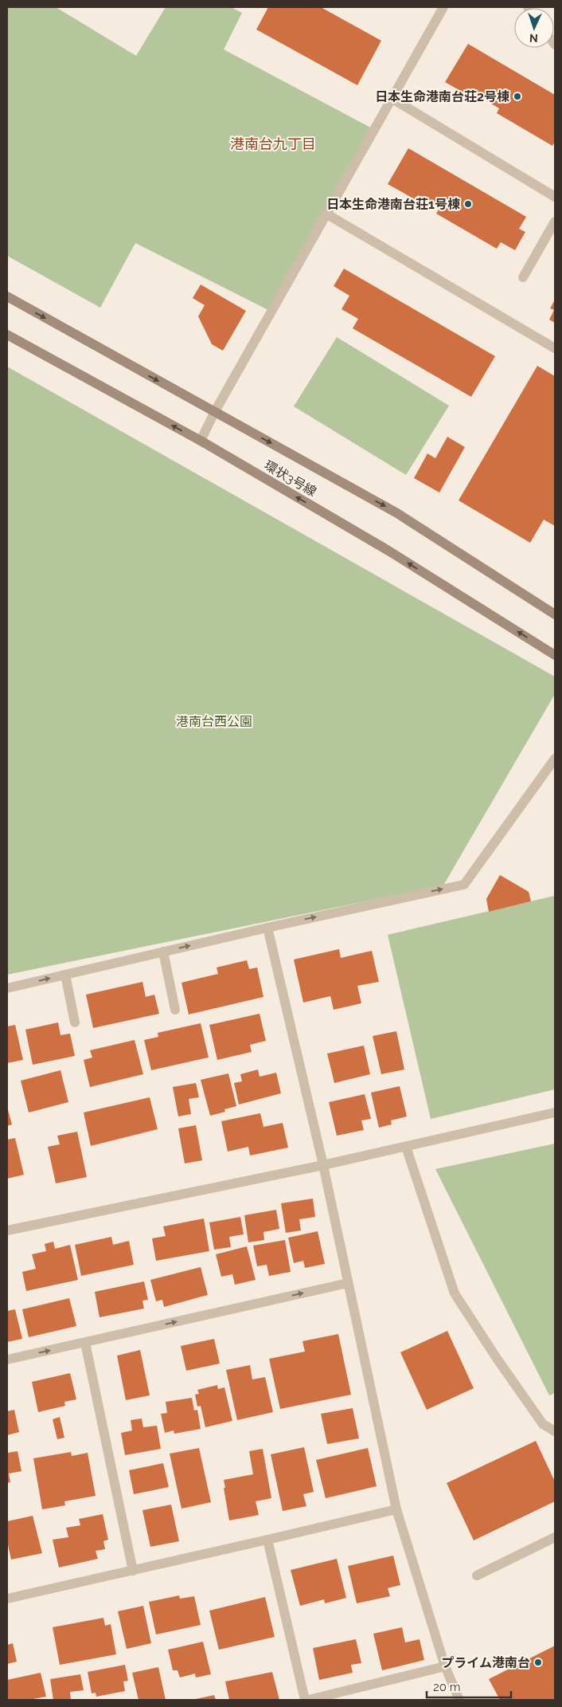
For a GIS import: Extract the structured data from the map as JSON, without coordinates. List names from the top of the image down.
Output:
{
  "streets": {
    "street": ["環状3号線"]
  },
  "districts": ["港南台九丁目"],
  "parks": ["港南台西公園"],
  "places": ["日本生命港南台荘2号棟", "日本生命港南台荘1号棟", "プライム港南台"],
  "scale_bar": "20 m",
  "north": "bottom"
}
